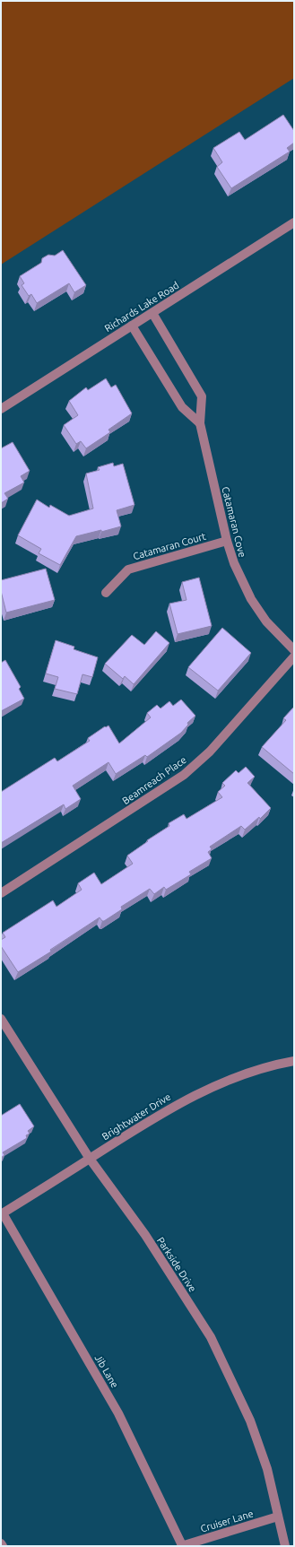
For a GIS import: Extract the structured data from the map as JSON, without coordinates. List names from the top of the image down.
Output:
{
  "streets": {
    "street": [
      "Richards Lake Road",
      "Catamaran Cove",
      "Catamaran Court",
      "Beamreach Place",
      "Brightwater Drive",
      "Parkside Drive",
      "Jib Lane",
      "Cruiser Lane"
    ]
  },
  "crossings": [
    ["Richards Lake Road", "Catamaran Cove"],
    ["Catamaran Cove", "Catamaran Court"],
    ["Brightwater Drive", "Parkside Drive"],
    ["Brightwater Drive", "Jib Lane"],
    ["Parkside Drive", "Cruiser Lane"],
    ["Jib Lane", "Cruiser Lane"]
  ]
}
